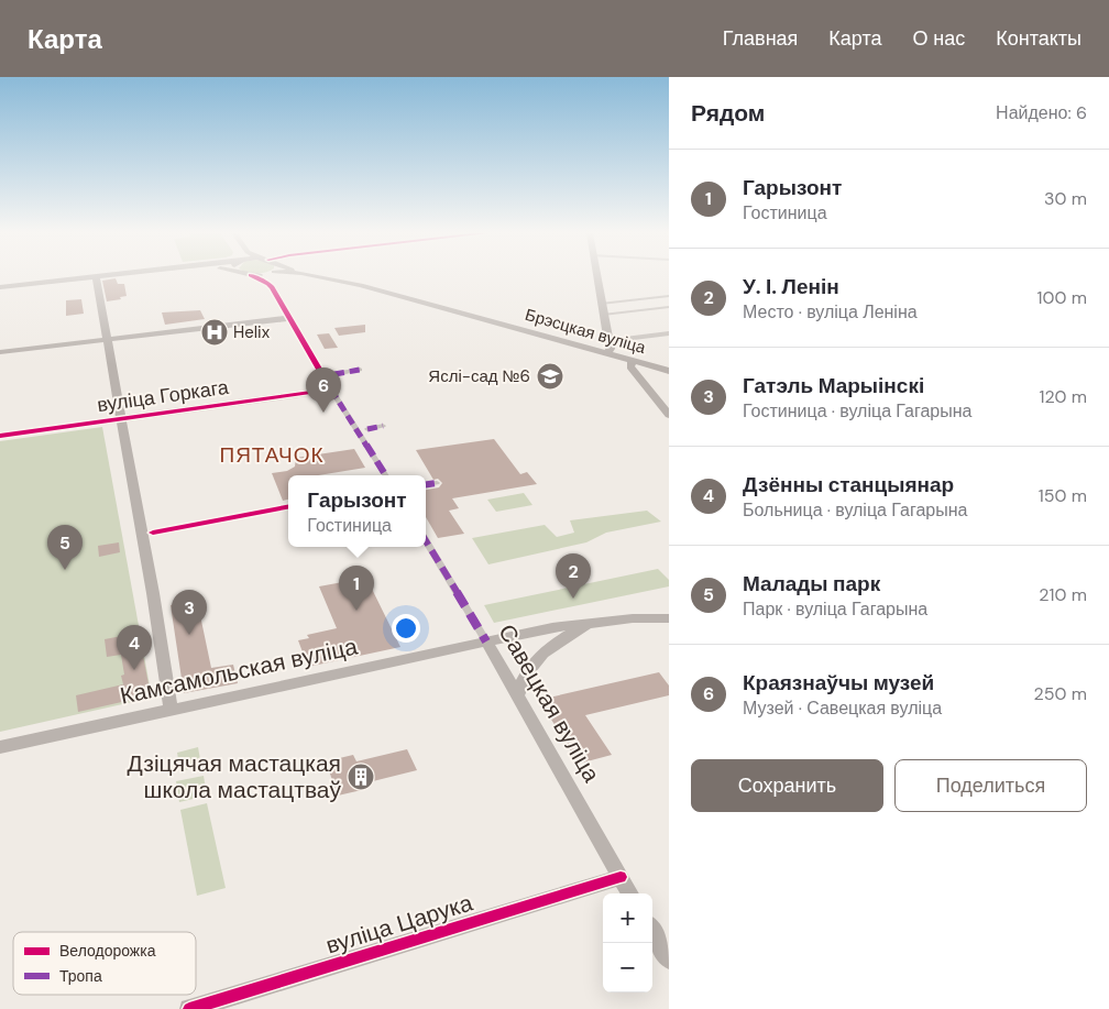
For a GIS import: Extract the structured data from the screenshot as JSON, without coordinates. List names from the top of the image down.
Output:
{
  "streets": {
    "main road": [
      "Брэсцкая вуліца",
      "вуліца Горкага",
      "Камсамольская вуліца",
      "Савецкая вуліца",
      "вуліца Царука"
    ]
  },
  "crossings": [
    ["Камсамольская вуліца", "Савецкая вуліца"],
    ["Савецкая вуліца", "вуліца Царука"]
  ],
  "districts": ["ПЯТАЧОК"],
  "places": {
    "hospital": ["Helix"],
    "school or university": ["Яслі-сад №6"],
    "building": ["Дзіцячая мастацкая школа мастацтваў"]
  },
  "legend": ["Велодорожка", "Тропа"],
  "page": {
    "header": "Карта",
    "nav": [
      "Главная",
      "Карта",
      "О нас",
      "Контакты"
    ],
    "heading": ["Рядом", "Найдено: 6"],
    "list": [
      {
        "mark": "1",
        "name": "Гарызонт",
        "note": "Гостиница",
        "value": "30 m"
      },
      {
        "mark": "2",
        "name": "У. І. Ленін",
        "note": "Место · вуліца Леніна",
        "value": "100 m"
      },
      {
        "mark": "3",
        "name": "Гатэль Марыінскі",
        "note": "Гостиница · вуліца Гагарына",
        "value": "120 m"
      },
      {
        "mark": "4",
        "name": "Дзённы станцыянар",
        "note": "Больница · вуліца Гагарына",
        "value": "150 m"
      },
      {
        "mark": "5",
        "name": "Малады парк",
        "note": "Парк · вуліца Гагарына",
        "value": "210 m"
      },
      {
        "mark": "6",
        "name": "Краязнаўчы музей",
        "note": "Музей · Савецкая вуліца",
        "value": "250 m"
      }
    ],
    "pins": [
      "6",
      "5",
      "2",
      "1",
      "3",
      "4"
    ],
    "popup": ["Гарызонт", "Гостиница"],
    "buttons": ["Сохранить", "Поделиться"],
    "map_buttons": ["+", "−"]
  }
}
